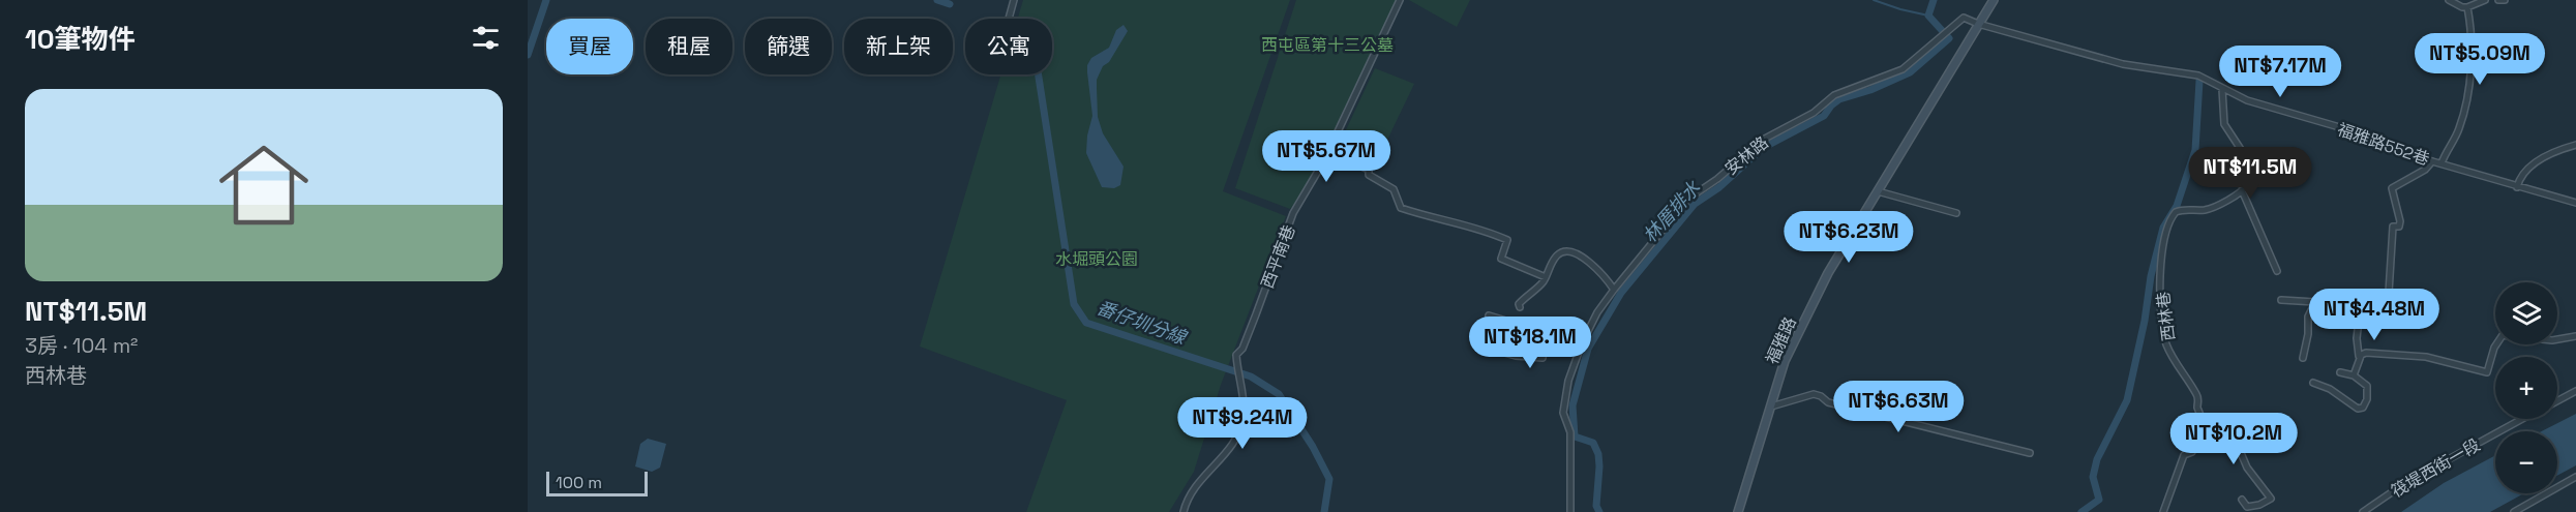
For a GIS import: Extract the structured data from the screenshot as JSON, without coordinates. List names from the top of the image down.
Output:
{
  "streets": {
    "main road": ["福雅路"],
    "street": [
      "福雅路552巷",
      "安林路",
      "西平南巷",
      "西林巷",
      "筏堤西街一段"
    ]
  },
  "crossings": [
    ["福雅路552巷", "安林路"],
    ["福雅路552巷", "福雅路"],
    ["安林路", "福雅路"]
  ],
  "water": ["林厝排水", "番仔圳分線"],
  "parks": ["西屯區第十三公墓", "水堀頭公園"],
  "scale_bar": "100 m",
  "page": {
    "heading": "10筆物件",
    "chip": [
      "買屋",
      "租屋",
      "篩選",
      "新上架",
      "公寓"
    ],
    "price": [
      "NT$5.09M",
      "NT$7.17M",
      "NT$5.67M",
      "NT$11.5M",
      "NT$6.23M",
      "NT$4.48M",
      "NT$18.1M",
      "NT$6.63M",
      "NT$9.24M",
      "NT$10.2M"
    ],
    "list": [
      {
        "name": "NT$11.5M",
        "note": "3房 · 104 m² · 西林巷"
      }
    ],
    "map_buttons": ["+", "−"],
    "scale": "100 m"
  }
}
